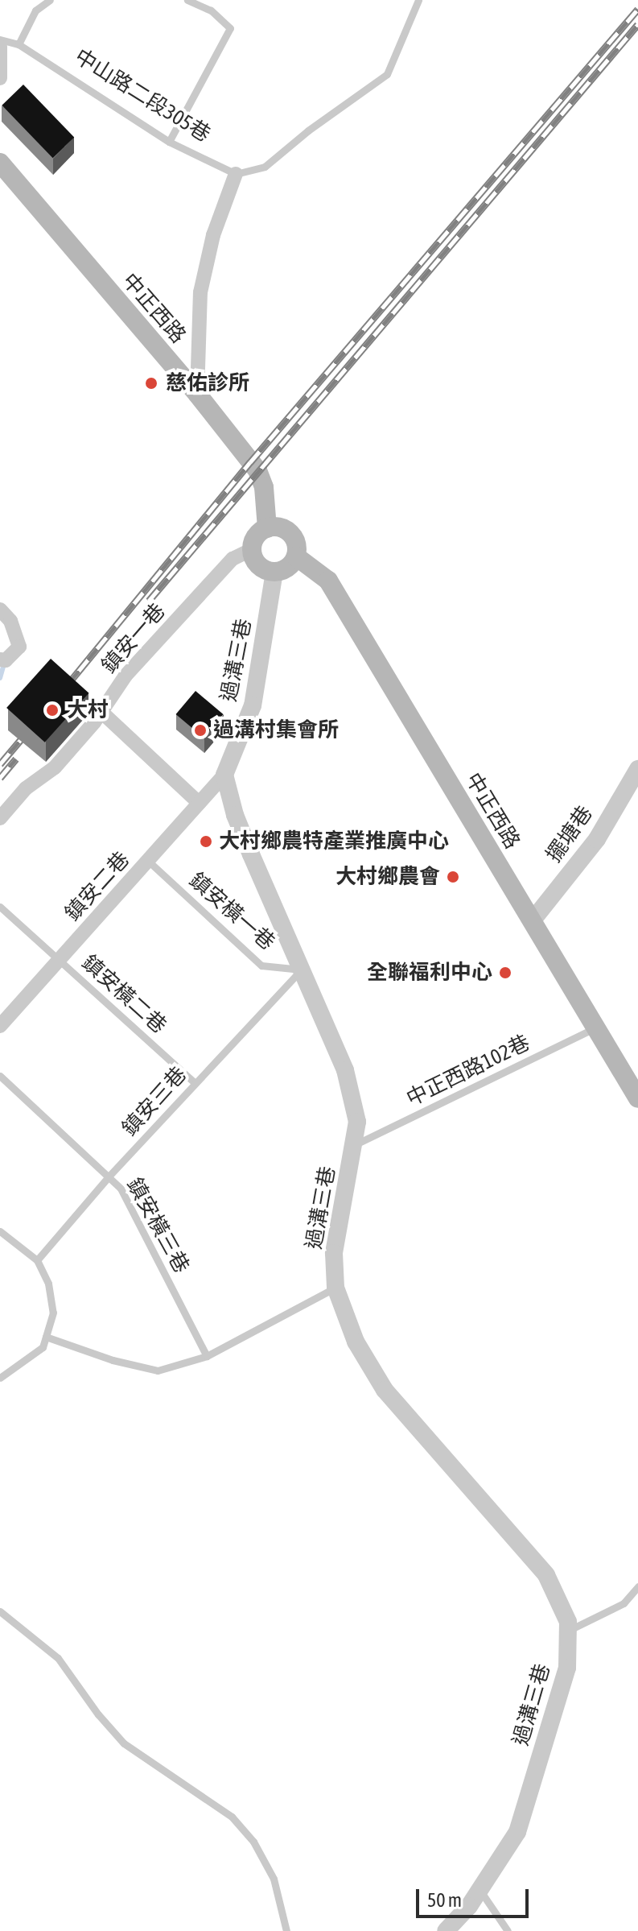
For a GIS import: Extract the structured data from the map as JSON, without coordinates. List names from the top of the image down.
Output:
{
  "streets": {
    "main road": ["中正西路"],
    "street": [
      "鎮安一巷",
      "過溝三巷",
      "擺塘巷",
      "鎮安二巷"
    ],
    "lane": [
      "中山路二段305巷",
      "鎮安橫一巷",
      "鎮安橫二巷",
      "中正西路102巷",
      "鎮安三巷",
      "鎮安橫三巷"
    ]
  },
  "crossings": [
    ["中正西路", "鎮安一巷"],
    ["中正西路", "過溝三巷"],
    ["中正西路", "擺塘巷"],
    ["中正西路", "中正西路102巷"],
    ["鎮安一巷", "過溝三巷"],
    ["過溝三巷", "鎮安二巷"],
    ["過溝三巷", "鎮安橫一巷"],
    ["過溝三巷", "中正西路102巷"],
    ["過溝三巷", "鎮安三巷"],
    ["鎮安二巷", "鎮安橫一巷"],
    ["鎮安二巷", "鎮安橫二巷"],
    ["鎮安橫一巷", "鎮安三巷"],
    ["鎮安橫二巷", "鎮安三巷"],
    ["鎮安三巷", "鎮安橫三巷"]
  ],
  "places": [
    "慈佑診所",
    "大村",
    "過溝村集會所",
    "大村鄉農特產業推廣中心",
    "大村鄉農會",
    "全聯福利中心"
  ],
  "scale_bar": "50 m"
}
